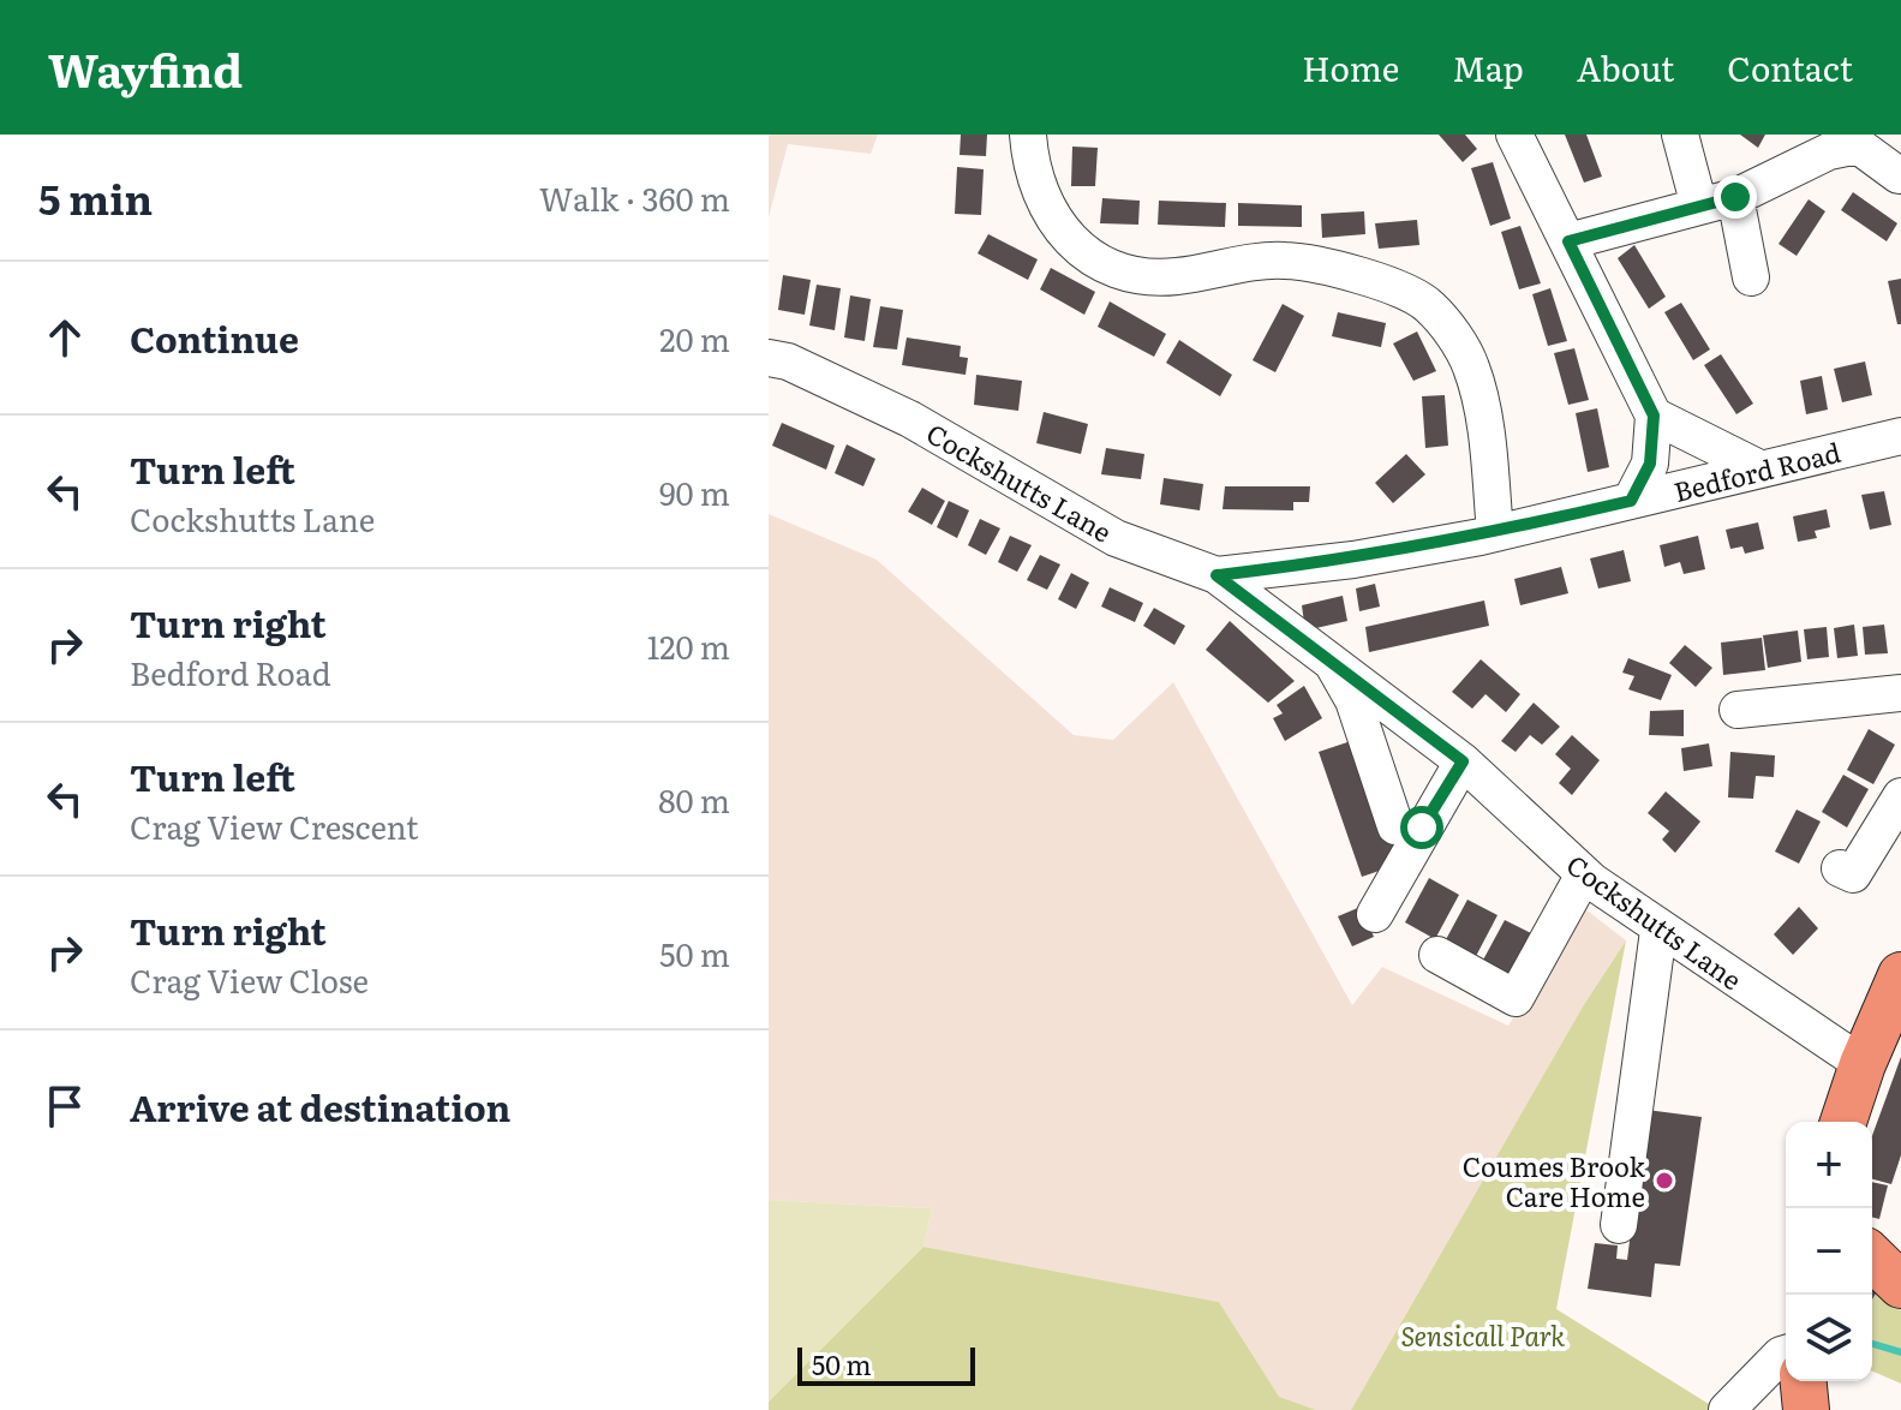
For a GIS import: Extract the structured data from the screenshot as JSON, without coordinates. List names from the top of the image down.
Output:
{
  "streets": {
    "street": ["Bedford Road", "Cockshutts Lane"]
  },
  "crossings": [
    ["Bedford Road", "Cockshutts Lane"]
  ],
  "parks": ["Sensicall Park"],
  "places": ["Coumes Brook Care Home"],
  "scale_bar": "50 m",
  "page": {
    "header": "Wayfind",
    "nav": [
      "Home",
      "Map",
      "About",
      "Contact"
    ],
    "heading": ["5 min", "Walk · 360 m"],
    "list": [
      ["Continue", "20 m"],
      ["Turn left", "Cockshutts Lane", "90 m"],
      ["Turn right", "Bedford Road", "120 m"],
      ["Turn left", "Crag View Crescent", "80 m"],
      ["Turn right", "Crag View Close", "50 m"],
      "Arrive at destination"
    ],
    "map_buttons": ["+", "−"],
    "scale": "50 m"
  }
}
